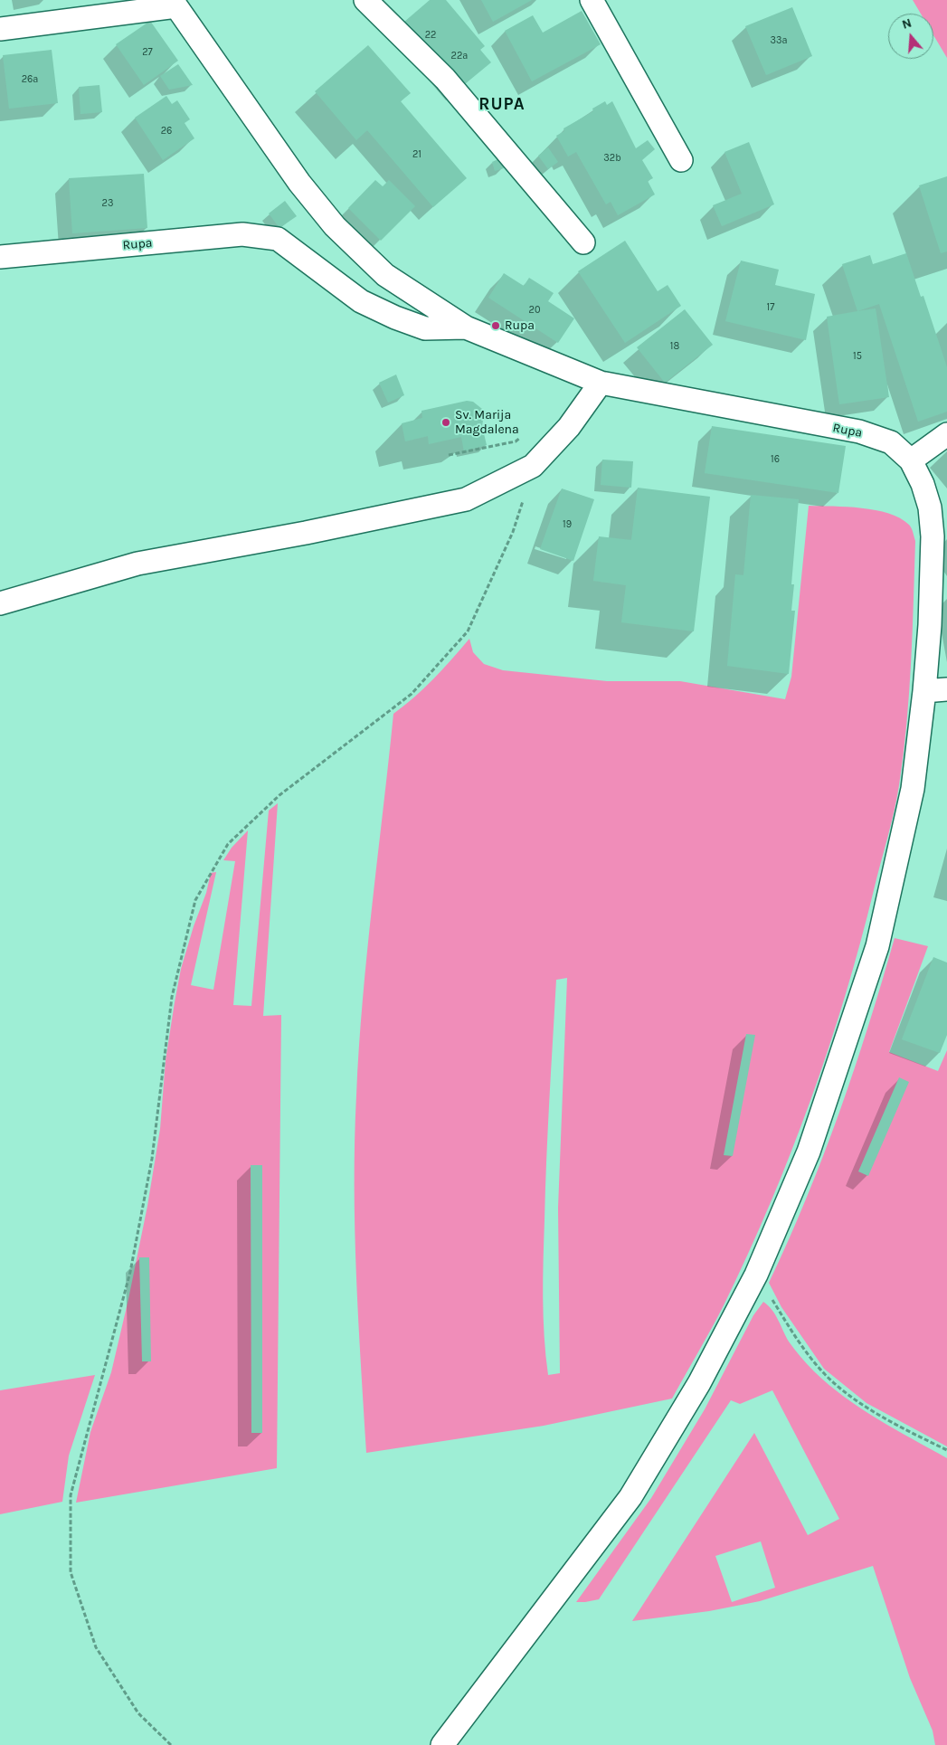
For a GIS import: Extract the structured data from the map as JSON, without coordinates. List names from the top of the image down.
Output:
{
  "streets": {
    "street": ["Rupa"]
  },
  "districts": ["RUPA"],
  "places": ["Rupa", "Sv. Marija Magdalena"],
  "house_numbers": [
    "22",
    "33a",
    "27",
    "22a",
    "26a",
    "26",
    "21",
    "32b",
    "23",
    "17",
    "20",
    "18",
    "15",
    "16",
    "19"
  ],
  "north": "top"
}
